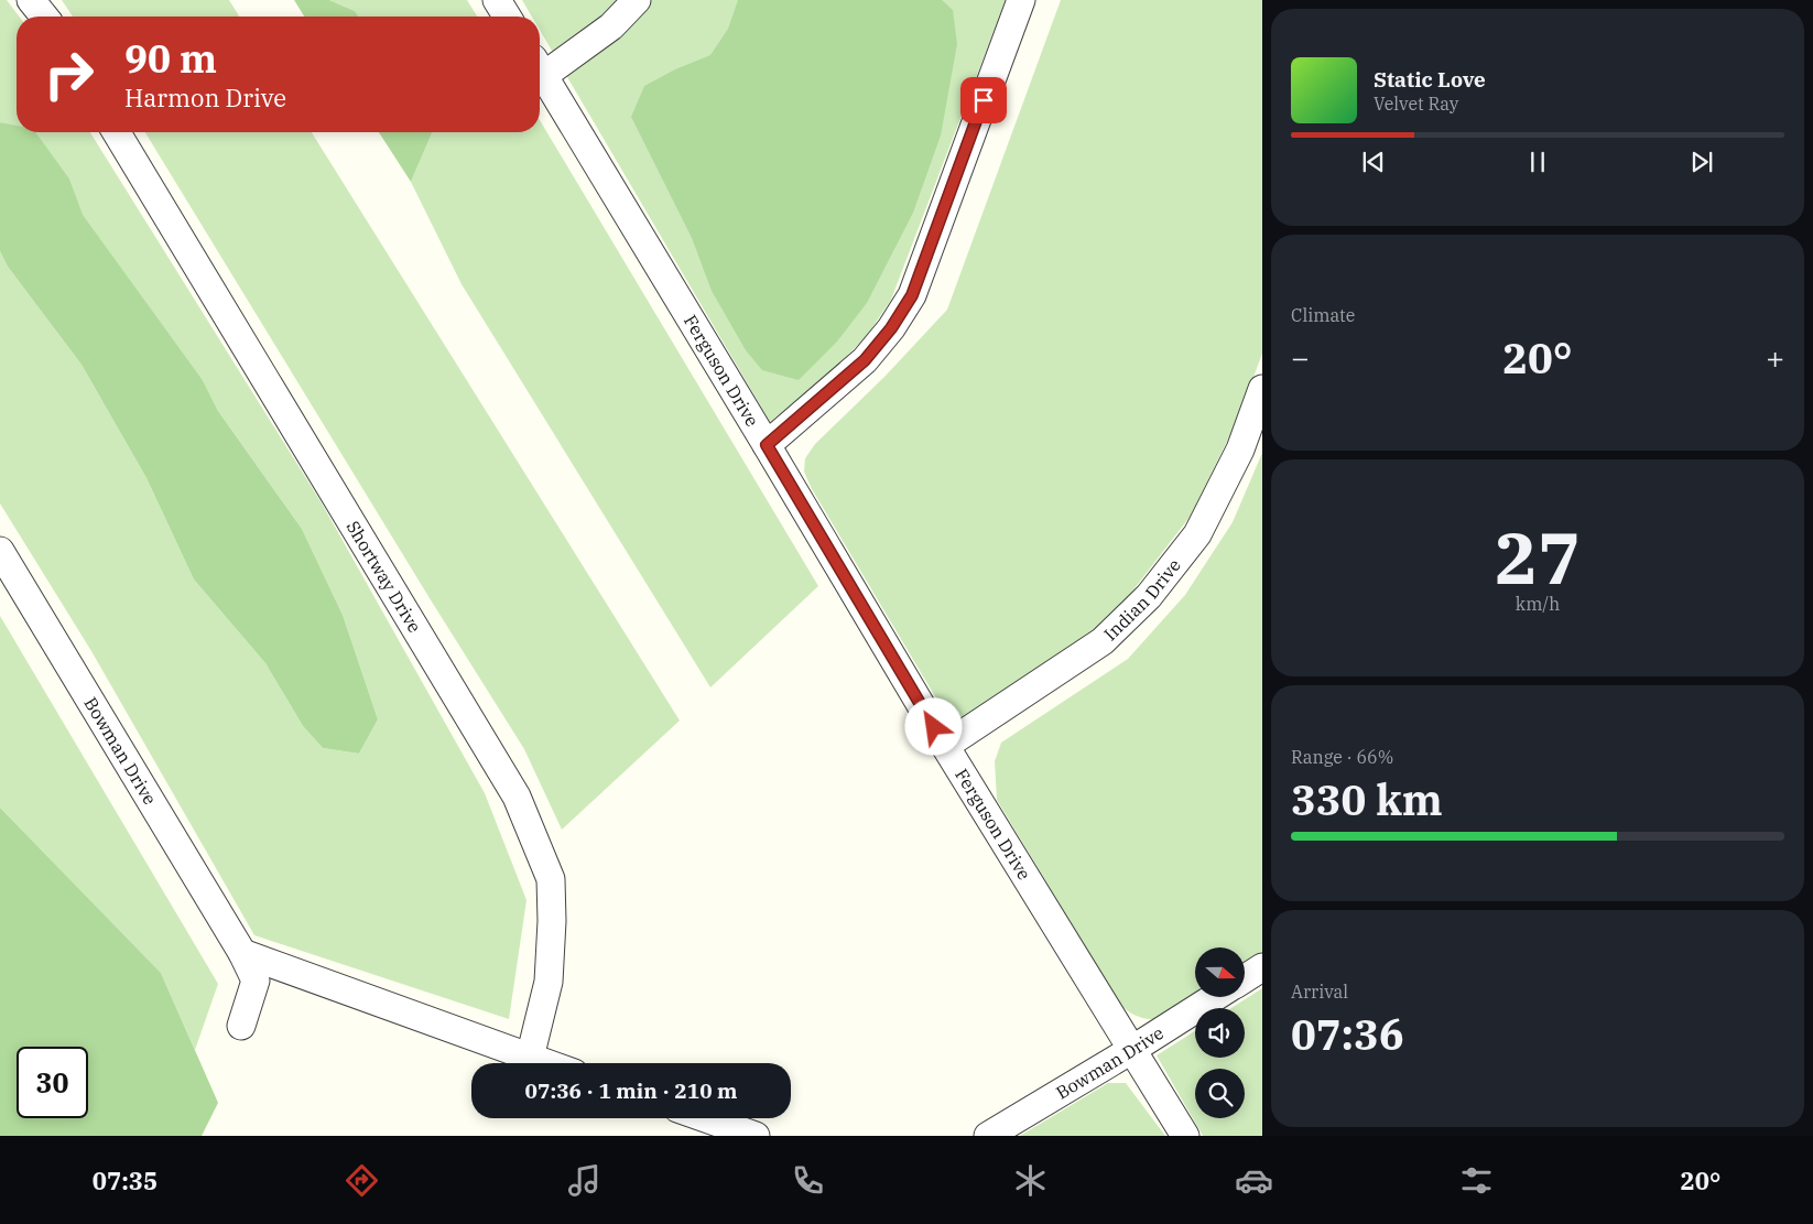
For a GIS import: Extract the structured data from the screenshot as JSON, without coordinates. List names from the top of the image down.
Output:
{
  "streets": {
    "street": [
      "Ferguson Drive",
      "Shortway Drive",
      "Indian Drive",
      "Bowman Drive"
    ]
  },
  "crossings": [
    ["Ferguson Drive", "Indian Drive"],
    ["Ferguson Drive", "Bowman Drive"]
  ],
  "north": "right",
  "page": {
    "turn": ["90 m", "Harmon Drive"],
    "song": ["Static Love", "Velvet Ray"],
    "tile": [
      "Climate",
      ["27", "km/h"],
      ["Range · 66%", "330 km"],
      ["Arrival", "07:36"]
    ],
    "heat": ["−", "20°", "+"],
    "limit": "30",
    "trip": "07:36 · 1 min · 210 m",
    "tabs": ["07:35", "20°"]
  }
}
